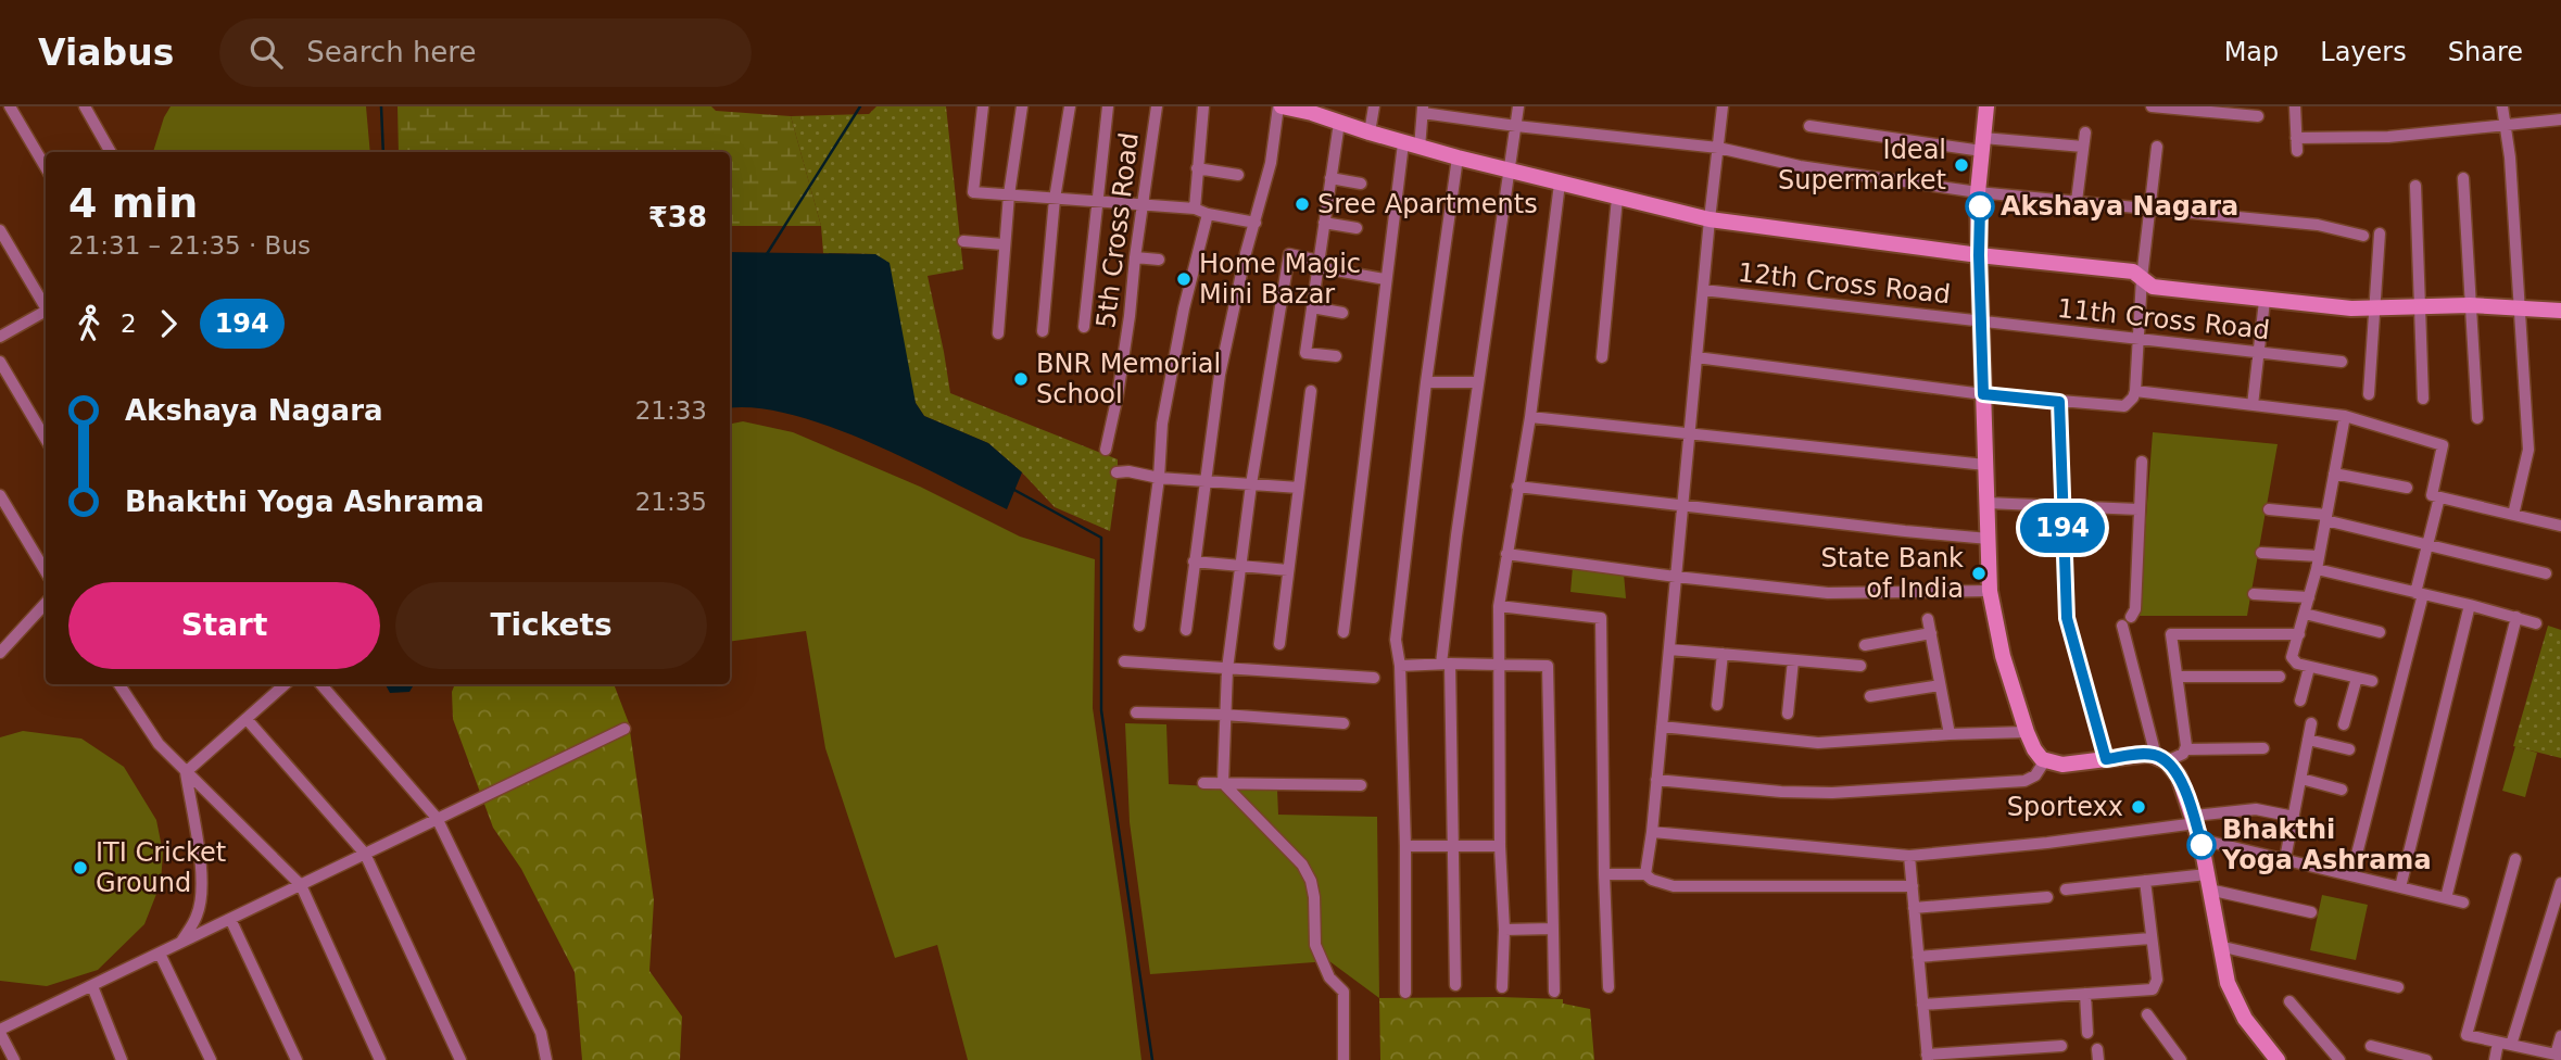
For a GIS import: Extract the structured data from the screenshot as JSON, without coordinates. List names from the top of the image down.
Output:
{
  "streets": {
    "street": ["5th Cross Road", "12th Cross Road", "11th Cross Road"]
  },
  "crossings": [
    ["12th Cross Road", "11th Cross Road"]
  ],
  "places": [
    "Ideal Supermarket",
    "Sree Apartments",
    "Akshaya Nagara",
    "Home Magic Mini Bazar",
    "BNR Memorial School",
    "State Bank of India",
    "Sportexx",
    "Bhakthi Yoga Ashrama",
    "ITI Cricket Ground"
  ],
  "lines": ["bus line 194"],
  "page": {
    "header": "Viabus",
    "search": "Search here",
    "nav": ["Map", "Layers", "Share"],
    "on_map": "194",
    "heading": ["4 min", "21:31 – 21:35 · Bus", "₹38"],
    "legs": ["2", "194"],
    "list": [
      {
        "name": "Akshaya Nagara",
        "value": "21:33"
      },
      {
        "name": "Bhakthi Yoga Ashrama",
        "value": "21:35"
      }
    ],
    "buttons": ["Start", "Tickets"]
  }
}
